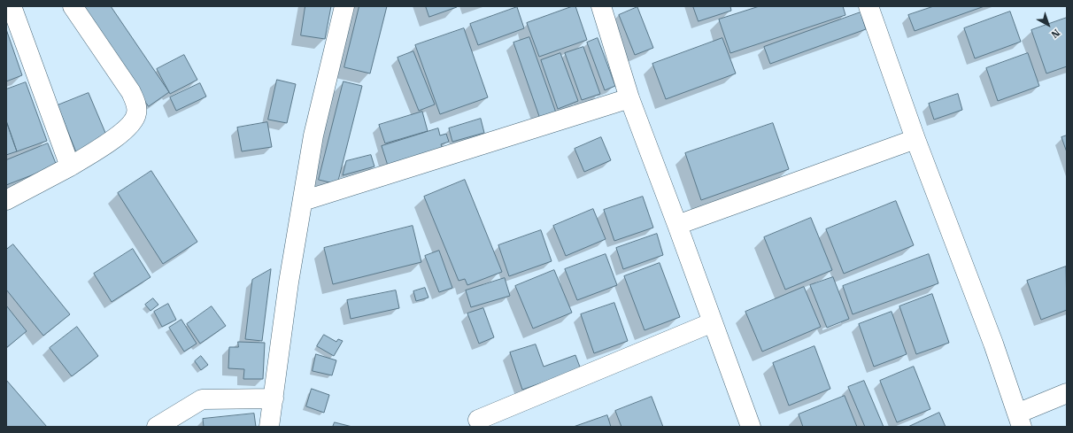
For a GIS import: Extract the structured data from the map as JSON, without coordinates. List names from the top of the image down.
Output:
{
  "north": "bottom right"
}
